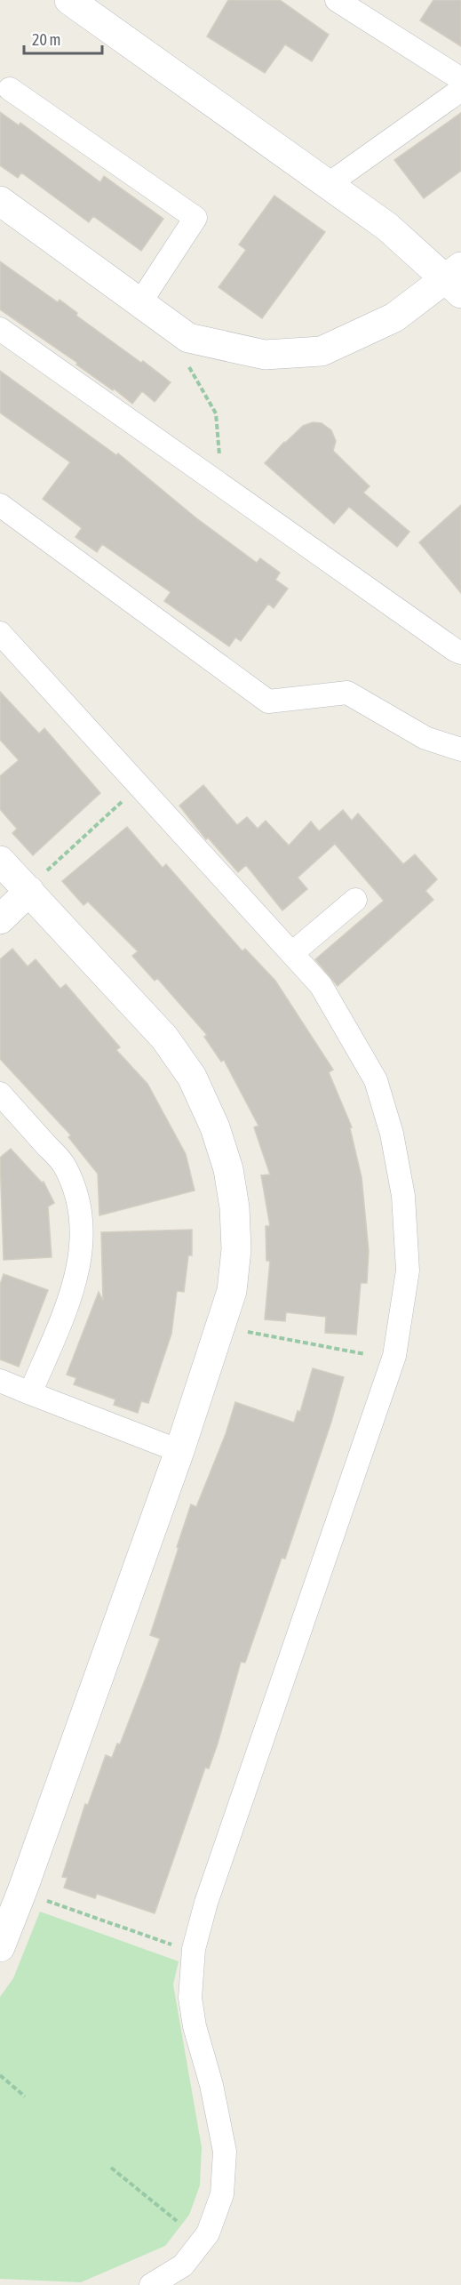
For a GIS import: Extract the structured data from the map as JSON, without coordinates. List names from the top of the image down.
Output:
{
  "scale_bar": "20 m"
}
